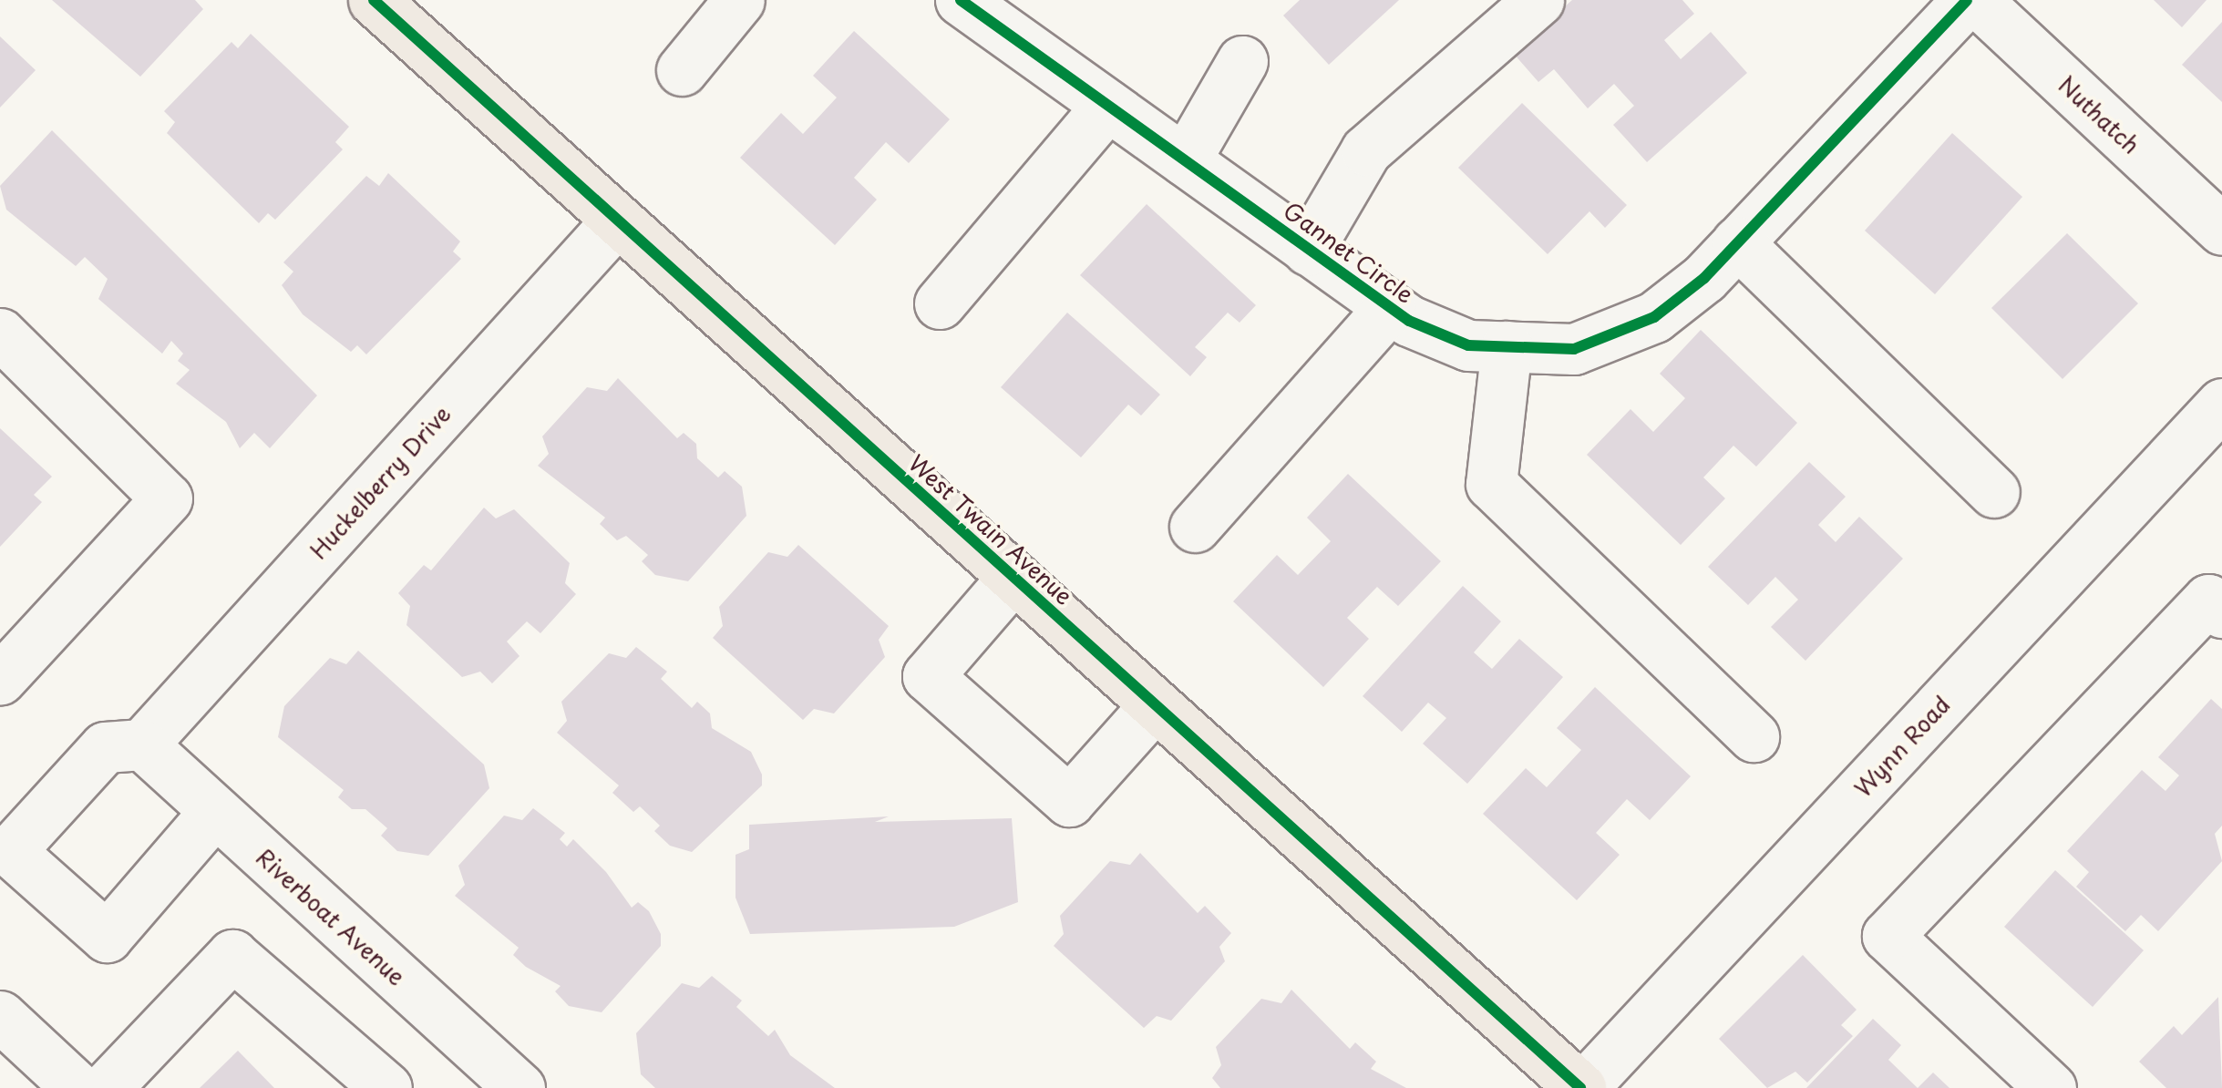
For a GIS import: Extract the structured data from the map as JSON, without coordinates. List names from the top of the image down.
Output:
{
  "streets": {
    "main road": ["West Twain Avenue"],
    "street": [
      "Nuthatch",
      "Gannet Circle",
      "Huckelberry Drive",
      "Wynn Road",
      "Riverboat Avenue"
    ]
  },
  "crossings": [
    ["Huckelberry Drive", "West Twain Avenue"],
    ["Huckelberry Drive", "Riverboat Avenue"],
    ["West Twain Avenue", "Wynn Road"]
  ]
}
